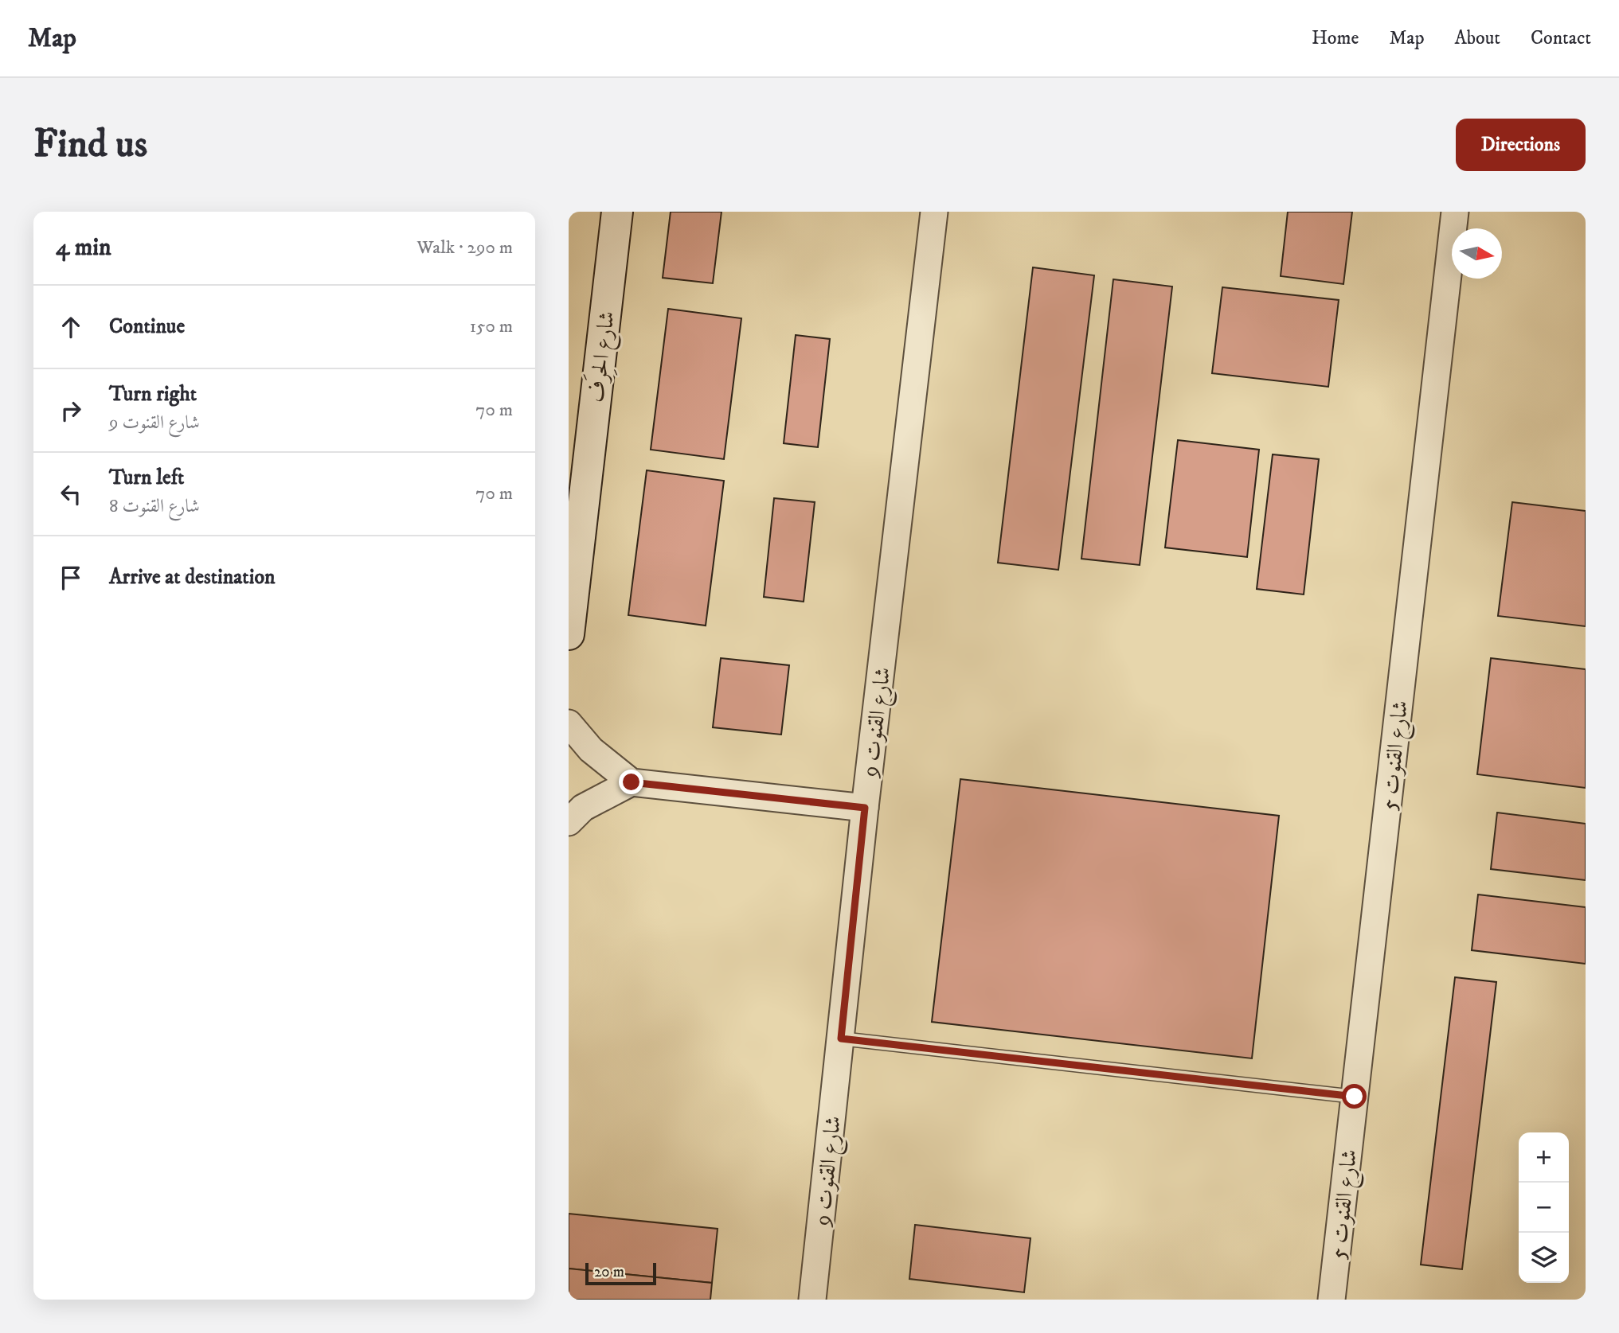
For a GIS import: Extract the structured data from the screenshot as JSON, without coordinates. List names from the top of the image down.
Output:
{
  "streets": {
    "street": ["شارع الحِرَف", "شارع القنوت 9", "شارع القنوت 5"]
  },
  "scale_bar": "20 m",
  "north": "right",
  "page": {
    "header": "Map",
    "nav": [
      "Home",
      "Map",
      "About",
      "Contact"
    ],
    "buttons": "Directions",
    "title": "Find us",
    "heading": ["4 min", "Walk · 290 m"],
    "list": [
      ["Continue", "150 m"],
      ["Turn right", "شارع القنوت 9", "70 m"],
      ["Turn left", "شارع القنوت 8", "70 m"],
      "Arrive at destination"
    ],
    "map_buttons": ["+", "−"],
    "scale": "20 m"
  }
}
